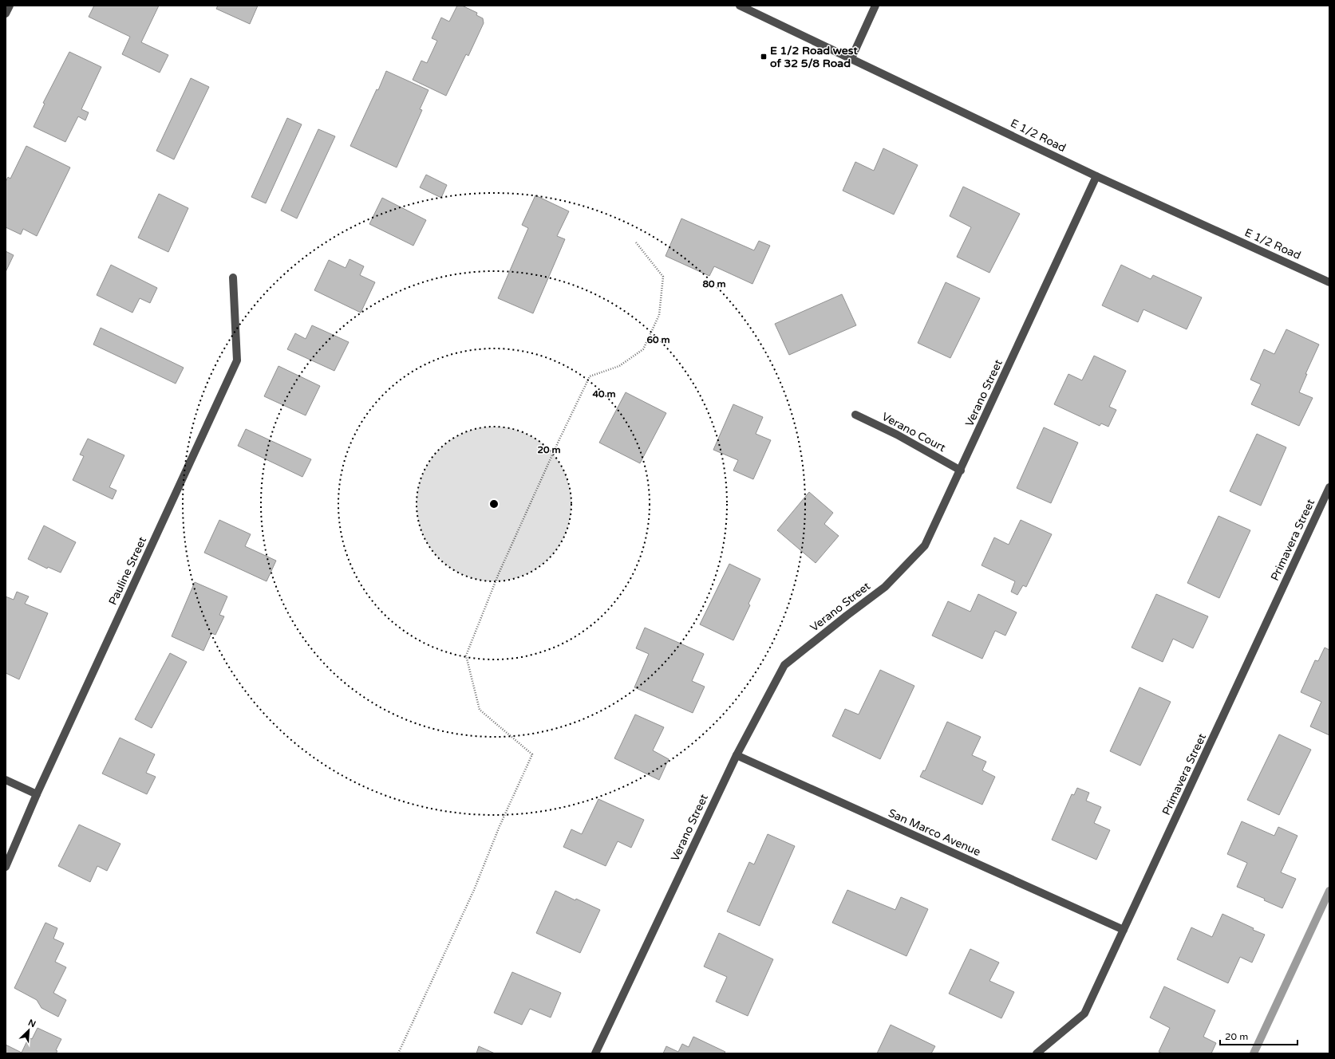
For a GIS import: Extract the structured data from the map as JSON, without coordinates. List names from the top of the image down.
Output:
{
  "streets": {
    "street": [
      "E 1/2 Road",
      "Verano Street",
      "Verano Court",
      "Primavera Street",
      "Pauline Street",
      "San Marco Avenue"
    ]
  },
  "crossings": [
    ["E 1/2 Road", "Verano Street"],
    ["Verano Street", "Verano Court"],
    ["Verano Street", "San Marco Avenue"],
    ["Primavera Street", "San Marco Avenue"]
  ],
  "places": {
    "transit": ["E 1/2 Road west of 32 5/8 Road"]
  },
  "scale_bar": "20 m",
  "north": "top right",
  "rings": [
    "80 m",
    "60 m",
    "40 m",
    "20 m"
  ]
}
